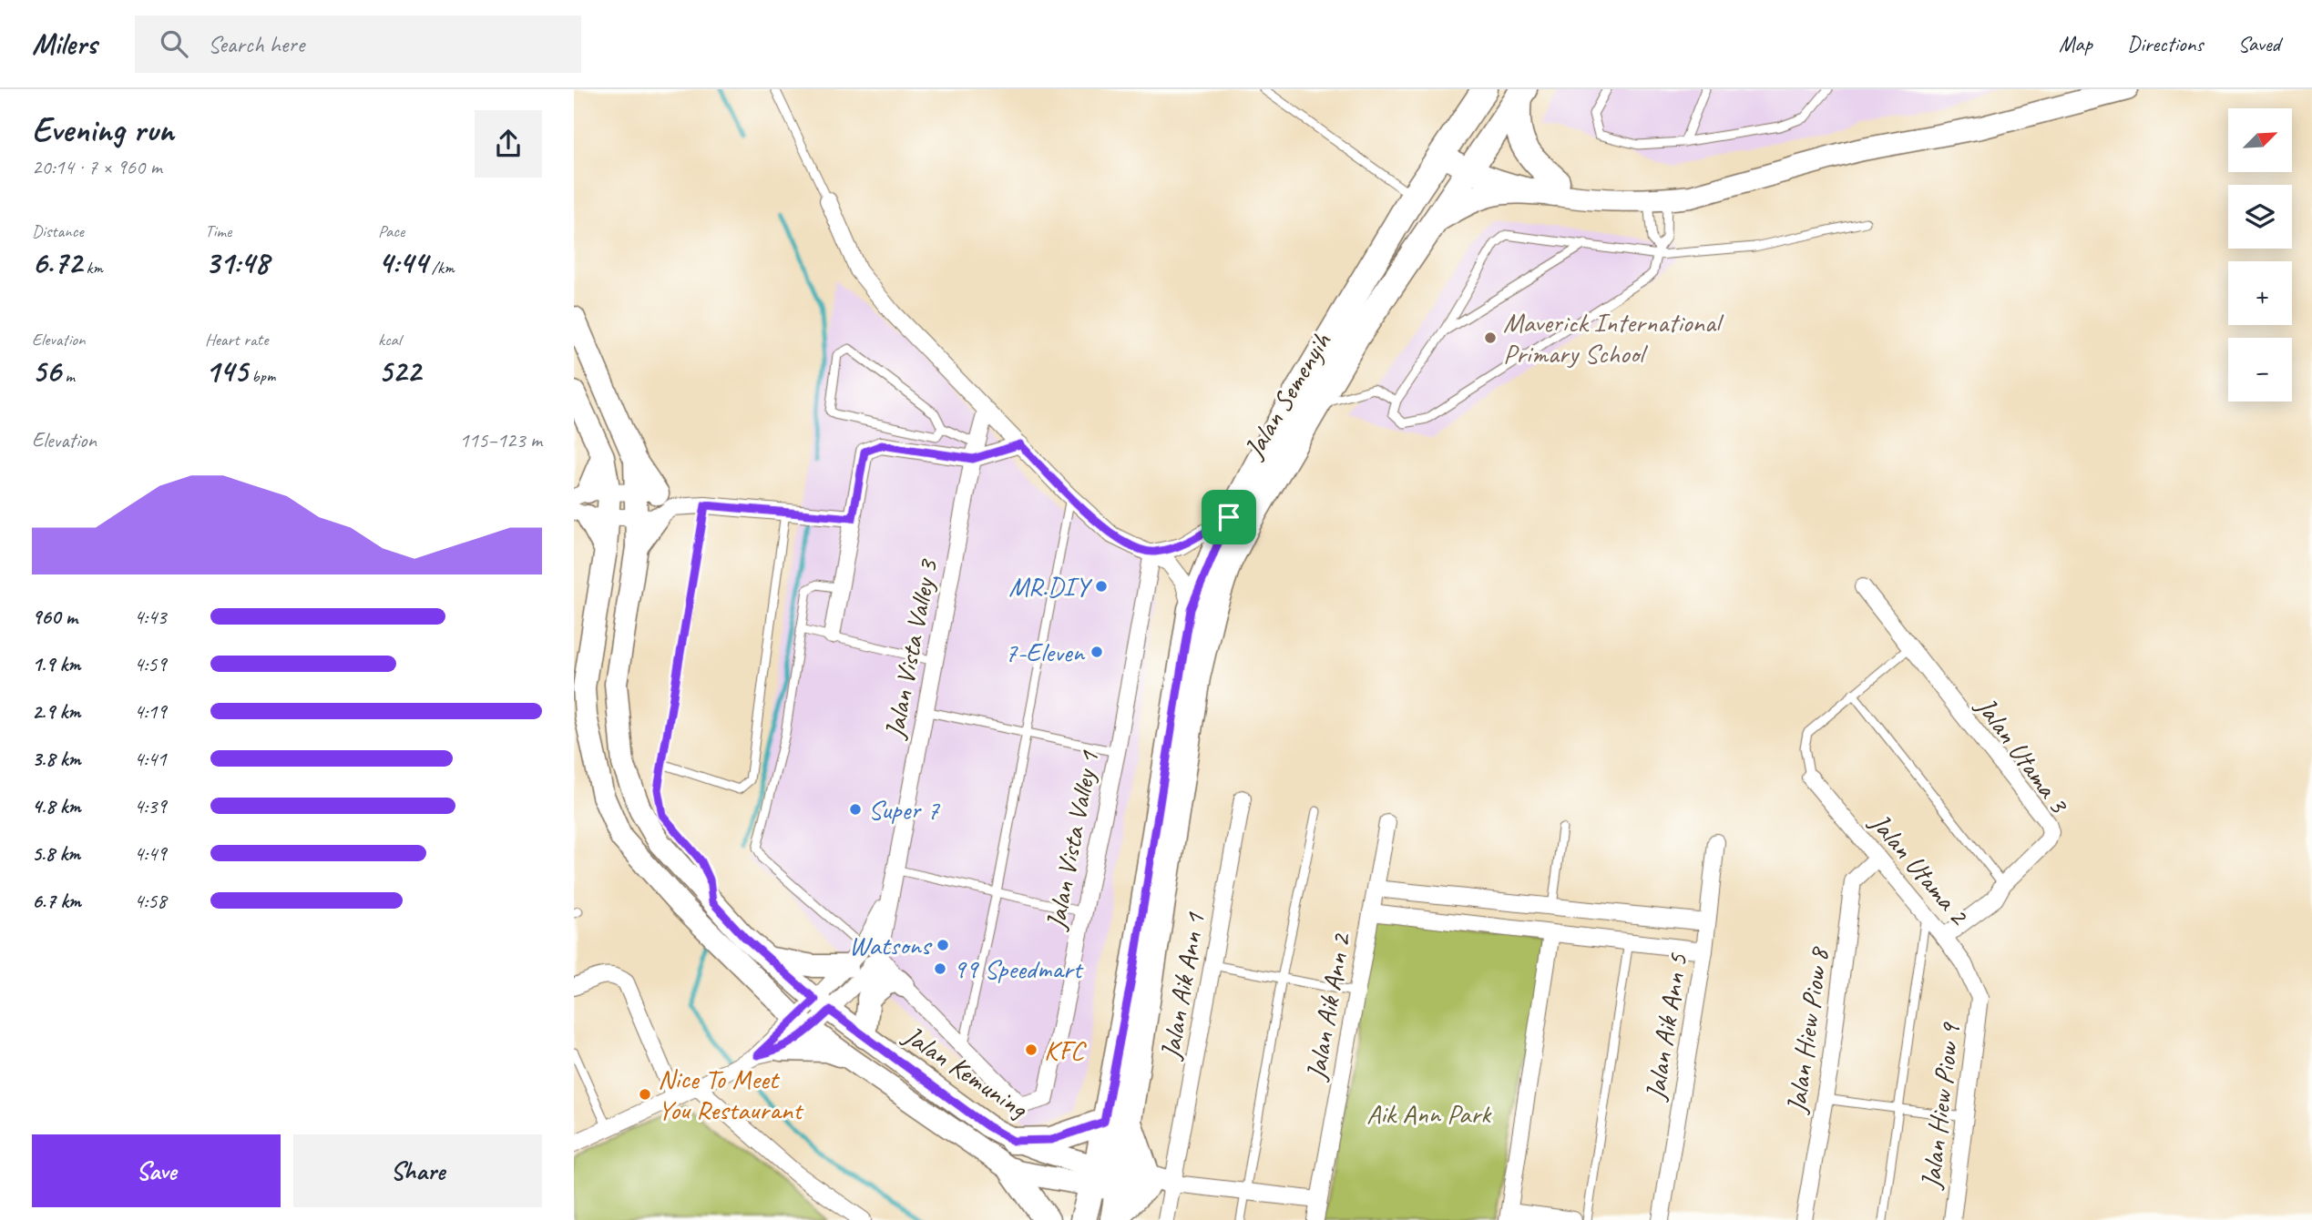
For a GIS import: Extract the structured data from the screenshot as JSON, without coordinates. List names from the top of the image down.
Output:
{
  "streets": {
    "main road": ["Jalan Semenyih"],
    "street": [
      "Jalan Vista Valley 3",
      "Jalan Utama 3",
      "Jalan Vista Valley 1",
      "Jalan Utama 2",
      "Jalan Aik Ann 1",
      "Jalan Aik Ann 2",
      "Jalan Aik Ann 5",
      "Jalan Hiew Piow 8",
      "Jalan Kemuning",
      "Jalan Hiew Piow 9"
    ]
  },
  "crossings": [
    ["Jalan Semenyih", "Jalan Kemuning"],
    ["Jalan Vista Valley 3", "Jalan Vista Valley 1"],
    ["Jalan Vista Valley 3", "Jalan Kemuning"],
    ["Jalan Utama 3", "Jalan Utama 2"],
    ["Jalan Utama 2", "Jalan Hiew Piow 8"],
    ["Jalan Utama 2", "Jalan Hiew Piow 9"]
  ],
  "parks": ["Aik Ann Park"],
  "places": [
    "Maverick International Primary School",
    "MR.DIY",
    "7-Eleven",
    "Super 7",
    "Watsons",
    "99 Speedmart",
    "KFC",
    "Nice To Meet You Restaurant"
  ],
  "north": "top right",
  "page": {
    "header": "Milers",
    "search": "Search here",
    "nav": ["Map", "Directions", "Saved"],
    "heading": ["Evening run", "20:14 · 7 × 960 m"],
    "map_buttons": ["+", "−"],
    "stats": [
      ["Distance", "6.72 km"],
      ["Time", "31:48"],
      ["Pace", "4:44 /km"],
      ["Elevation", "56 m"],
      ["Heart rate", "145 bpm"],
      ["kcal", "522"]
    ],
    "chart": ["Elevation", "115–123 m"],
    "list": [
      {
        "name": "960 m",
        "note": "4:43"
      },
      {
        "name": "1.9 km",
        "note": "4:59"
      },
      {
        "name": "2.9 km",
        "note": "4:19"
      },
      {
        "name": "3.8 km",
        "note": "4:41"
      },
      {
        "name": "4.8 km",
        "note": "4:39"
      },
      {
        "name": "5.8 km",
        "note": "4:49"
      },
      {
        "name": "6.7 km",
        "note": "4:58"
      }
    ],
    "buttons": ["Save", "Share"]
  }
}
